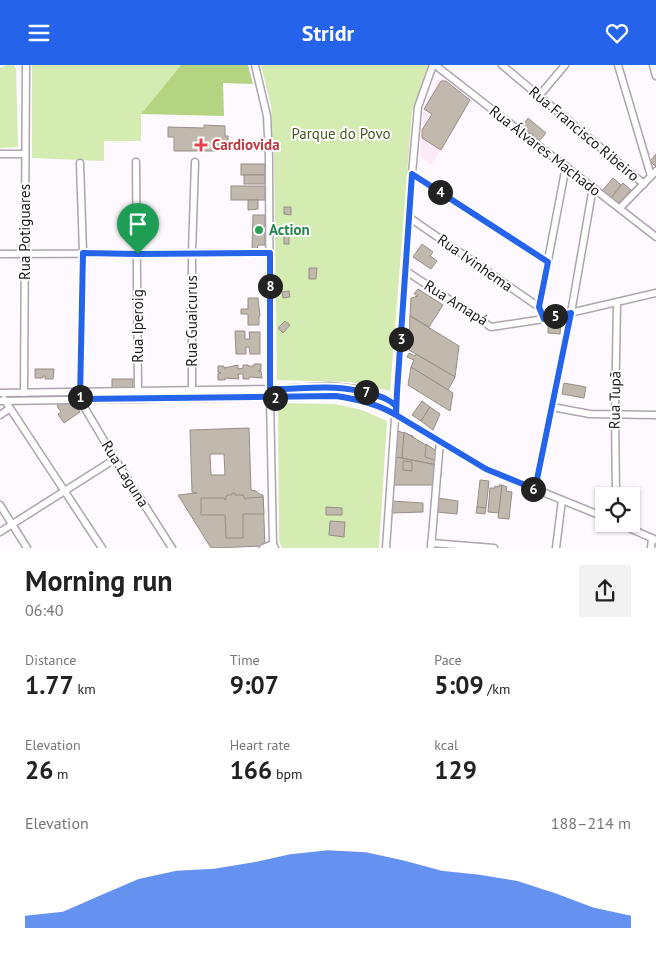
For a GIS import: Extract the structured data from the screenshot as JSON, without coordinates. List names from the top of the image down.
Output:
{
  "streets": {
    "street": [
      "Rua Francisco Ribeiro",
      "Rua Álvares Machado",
      "Rua Potiguares",
      "Rua Ivinhema",
      "Rua Amapá",
      "Rua Guaicurus",
      "Rua Iperoig",
      "Rua Tupã",
      "Rua Laguna"
    ]
  },
  "crossings": [
    ["Rua Amapá", "Rua Tupã"]
  ],
  "parks": ["Parque do Povo"],
  "places": {
    "health": ["Cardiovida"],
    "other": ["Action"]
  },
  "page": {
    "header": "Stridr",
    "pins": [
      "4",
      "8",
      "5",
      "3",
      "7",
      "1",
      "2",
      "6"
    ],
    "heading": ["Morning run", "06:40"],
    "stats": [
      ["Distance", "1.77 km"],
      ["Time", "9:07"],
      ["Pace", "5:09 /km"],
      ["Elevation", "26 m"],
      ["Heart rate", "166 bpm"],
      ["kcal", "129"]
    ],
    "chart": ["Elevation", "188–214 m"]
  }
}
